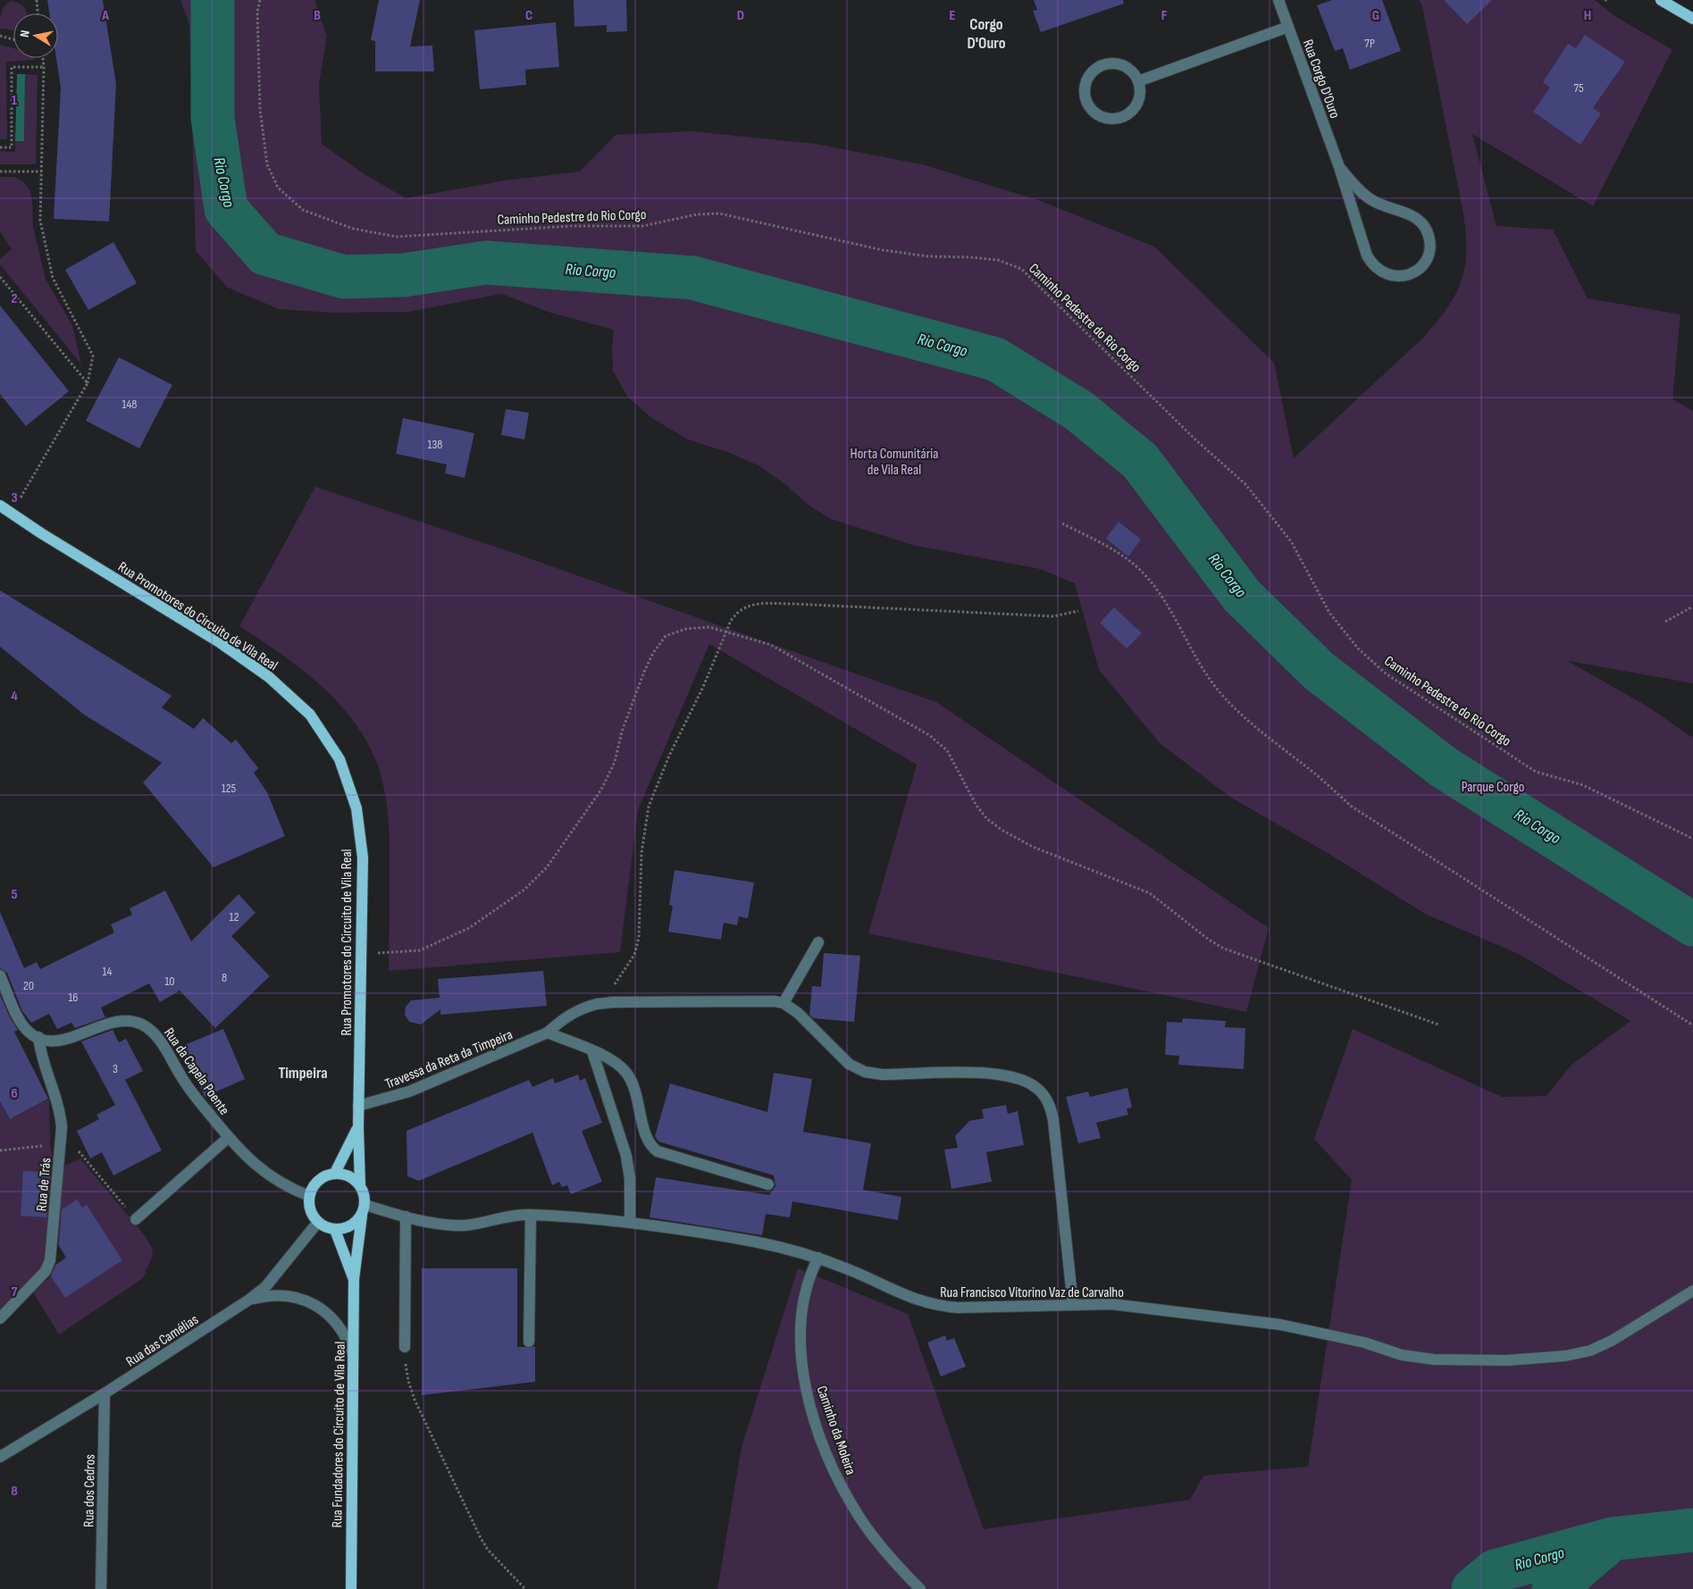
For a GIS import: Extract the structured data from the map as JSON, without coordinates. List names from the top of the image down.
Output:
{
  "streets": {
    "main road": ["Rua Promotores do Circuito de Vila Real", "Rua Fundadores do Circuito de Vila Real"],
    "street": [
      "Rua Corgo D'Ouro",
      "Travessa da Reta da Timpeira",
      "Rua da Capela Poente",
      "Rua de Trás",
      "Rua Francisco Vitorino Vaz de Carvalho",
      "Rua das Camélias",
      "Caminho da Moleira",
      "Rua dos Cedros"
    ],
    "path": ["Caminho Pedestre do Rio Corgo"]
  },
  "crossings": [
    ["Rua Promotores do Circuito de Vila Real", "Travessa da Reta da Timpeira"],
    ["Rua da Capela Poente", "Rua de Trás"],
    ["Rua da Capela Poente", "Rua Francisco Vitorino Vaz de Carvalho"],
    ["Rua da Capela Poente", "Rua das Camélias"],
    ["Rua da Capela Poente", "Rua Fundadores do Circuito de Vila Real"],
    ["Rua Francisco Vitorino Vaz de Carvalho", "Rua das Camélias"],
    ["Rua Francisco Vitorino Vaz de Carvalho", "Caminho da Moleira"],
    ["Rua Francisco Vitorino Vaz de Carvalho", "Rua Fundadores do Circuito de Vila Real"],
    ["Rua das Camélias", "Rua Fundadores do Circuito de Vila Real"],
    ["Rua das Camélias", "Rua dos Cedros"]
  ],
  "districts": ["Corgo D'Ouro", "Timpeira"],
  "water": ["Rio Corgo"],
  "parks": ["Horta Comunitária de Vila Real", "Parque Corgo"],
  "house_numbers": [
    "7P",
    "75",
    "148",
    "138",
    "125",
    "12",
    "14",
    "8",
    "10",
    "20",
    "16",
    "3"
  ],
  "north": "left",
  "grid": {
    "columns": [
      "A",
      "B",
      "C",
      "D",
      "E",
      "F",
      "G",
      "H"
    ],
    "rows": [
      "1",
      "2",
      "3",
      "4",
      "5",
      "6",
      "7",
      "8"
    ]
  }
}
